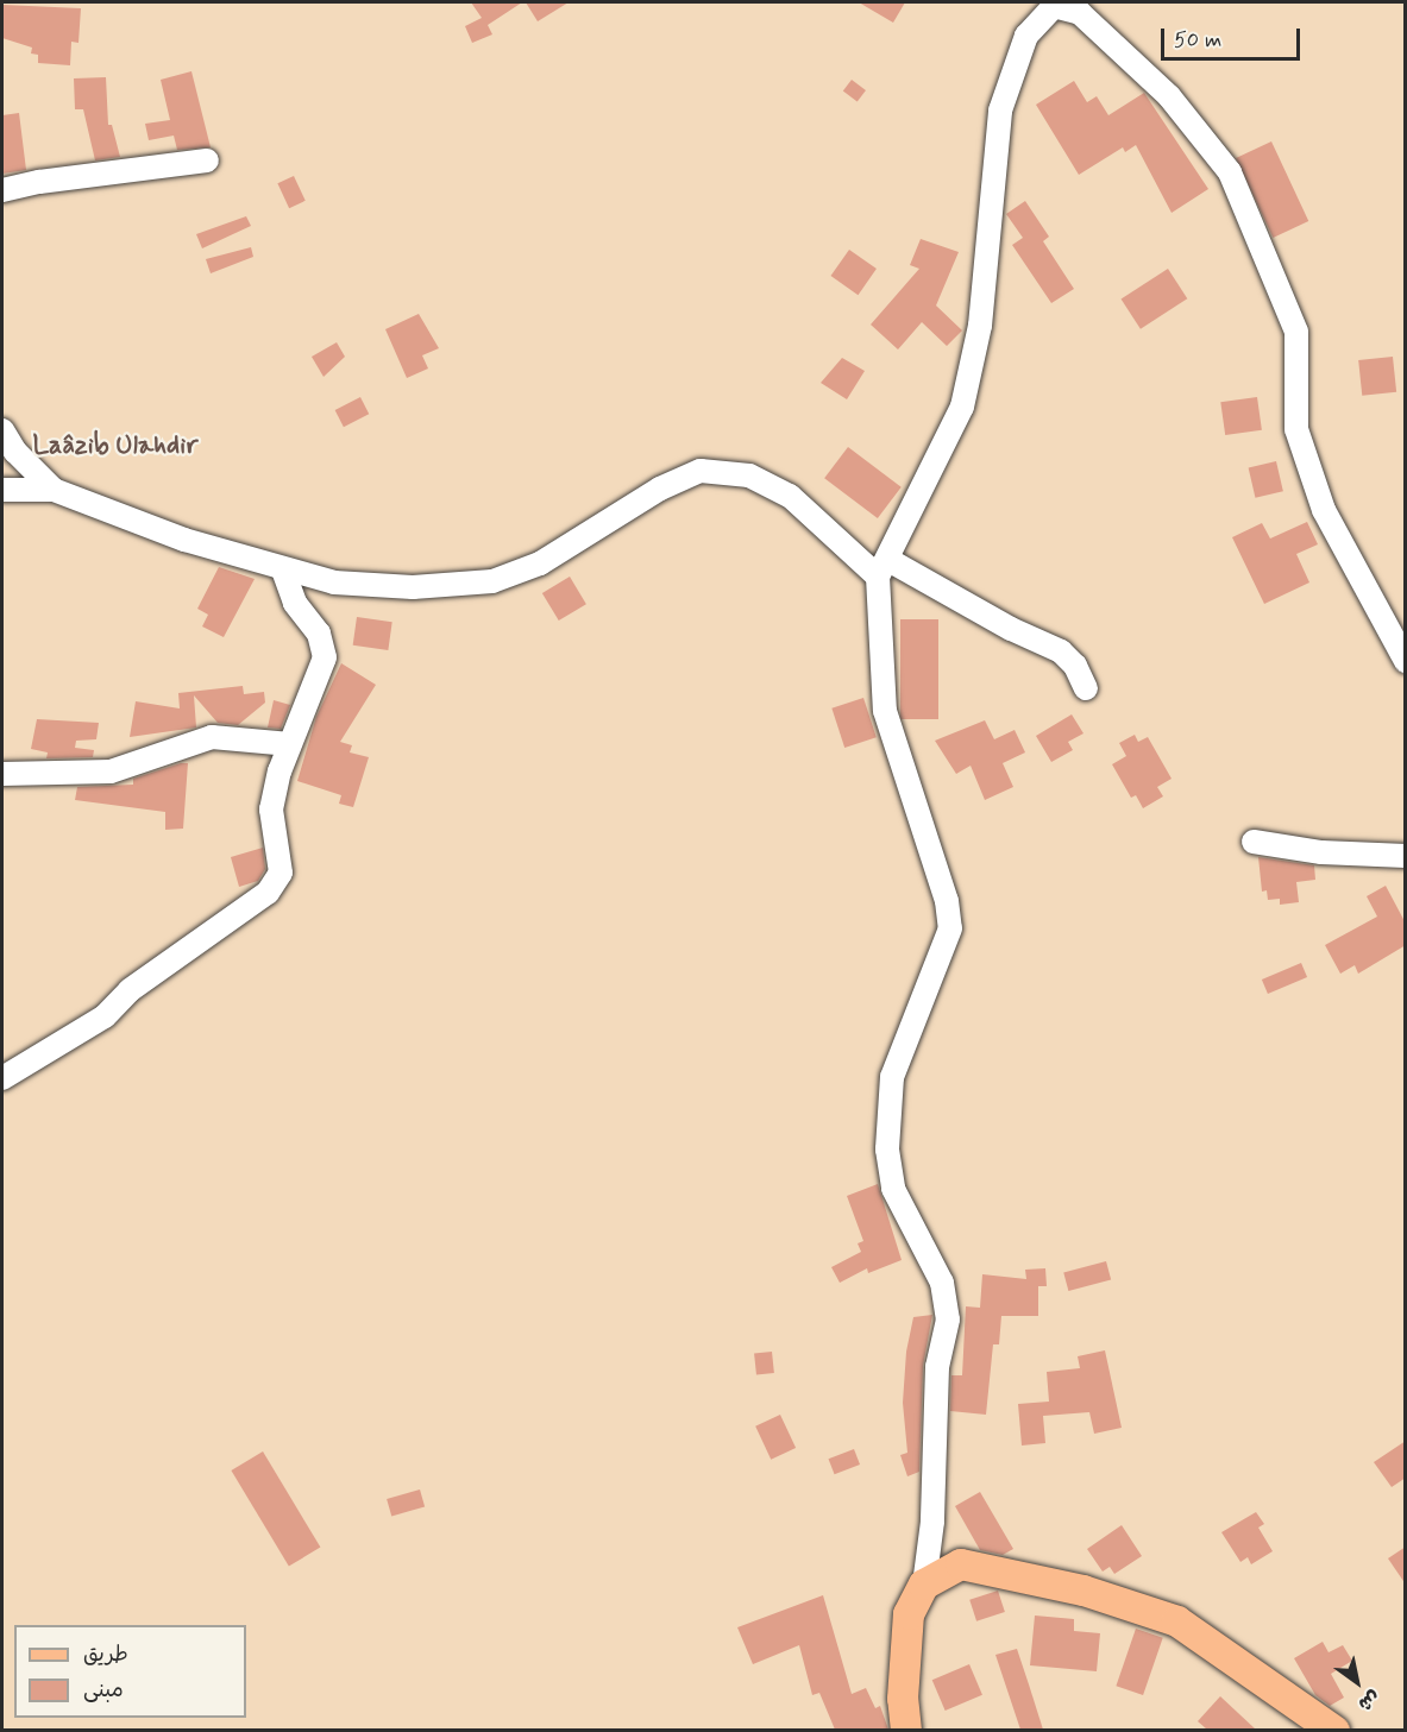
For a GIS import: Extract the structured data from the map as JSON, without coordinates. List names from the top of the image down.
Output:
{
  "districts": ["Laâzib Ulahdir"],
  "legend": ["طريق", "مبنى"],
  "scale_bar": "50 m",
  "north": "bottom right"
}
